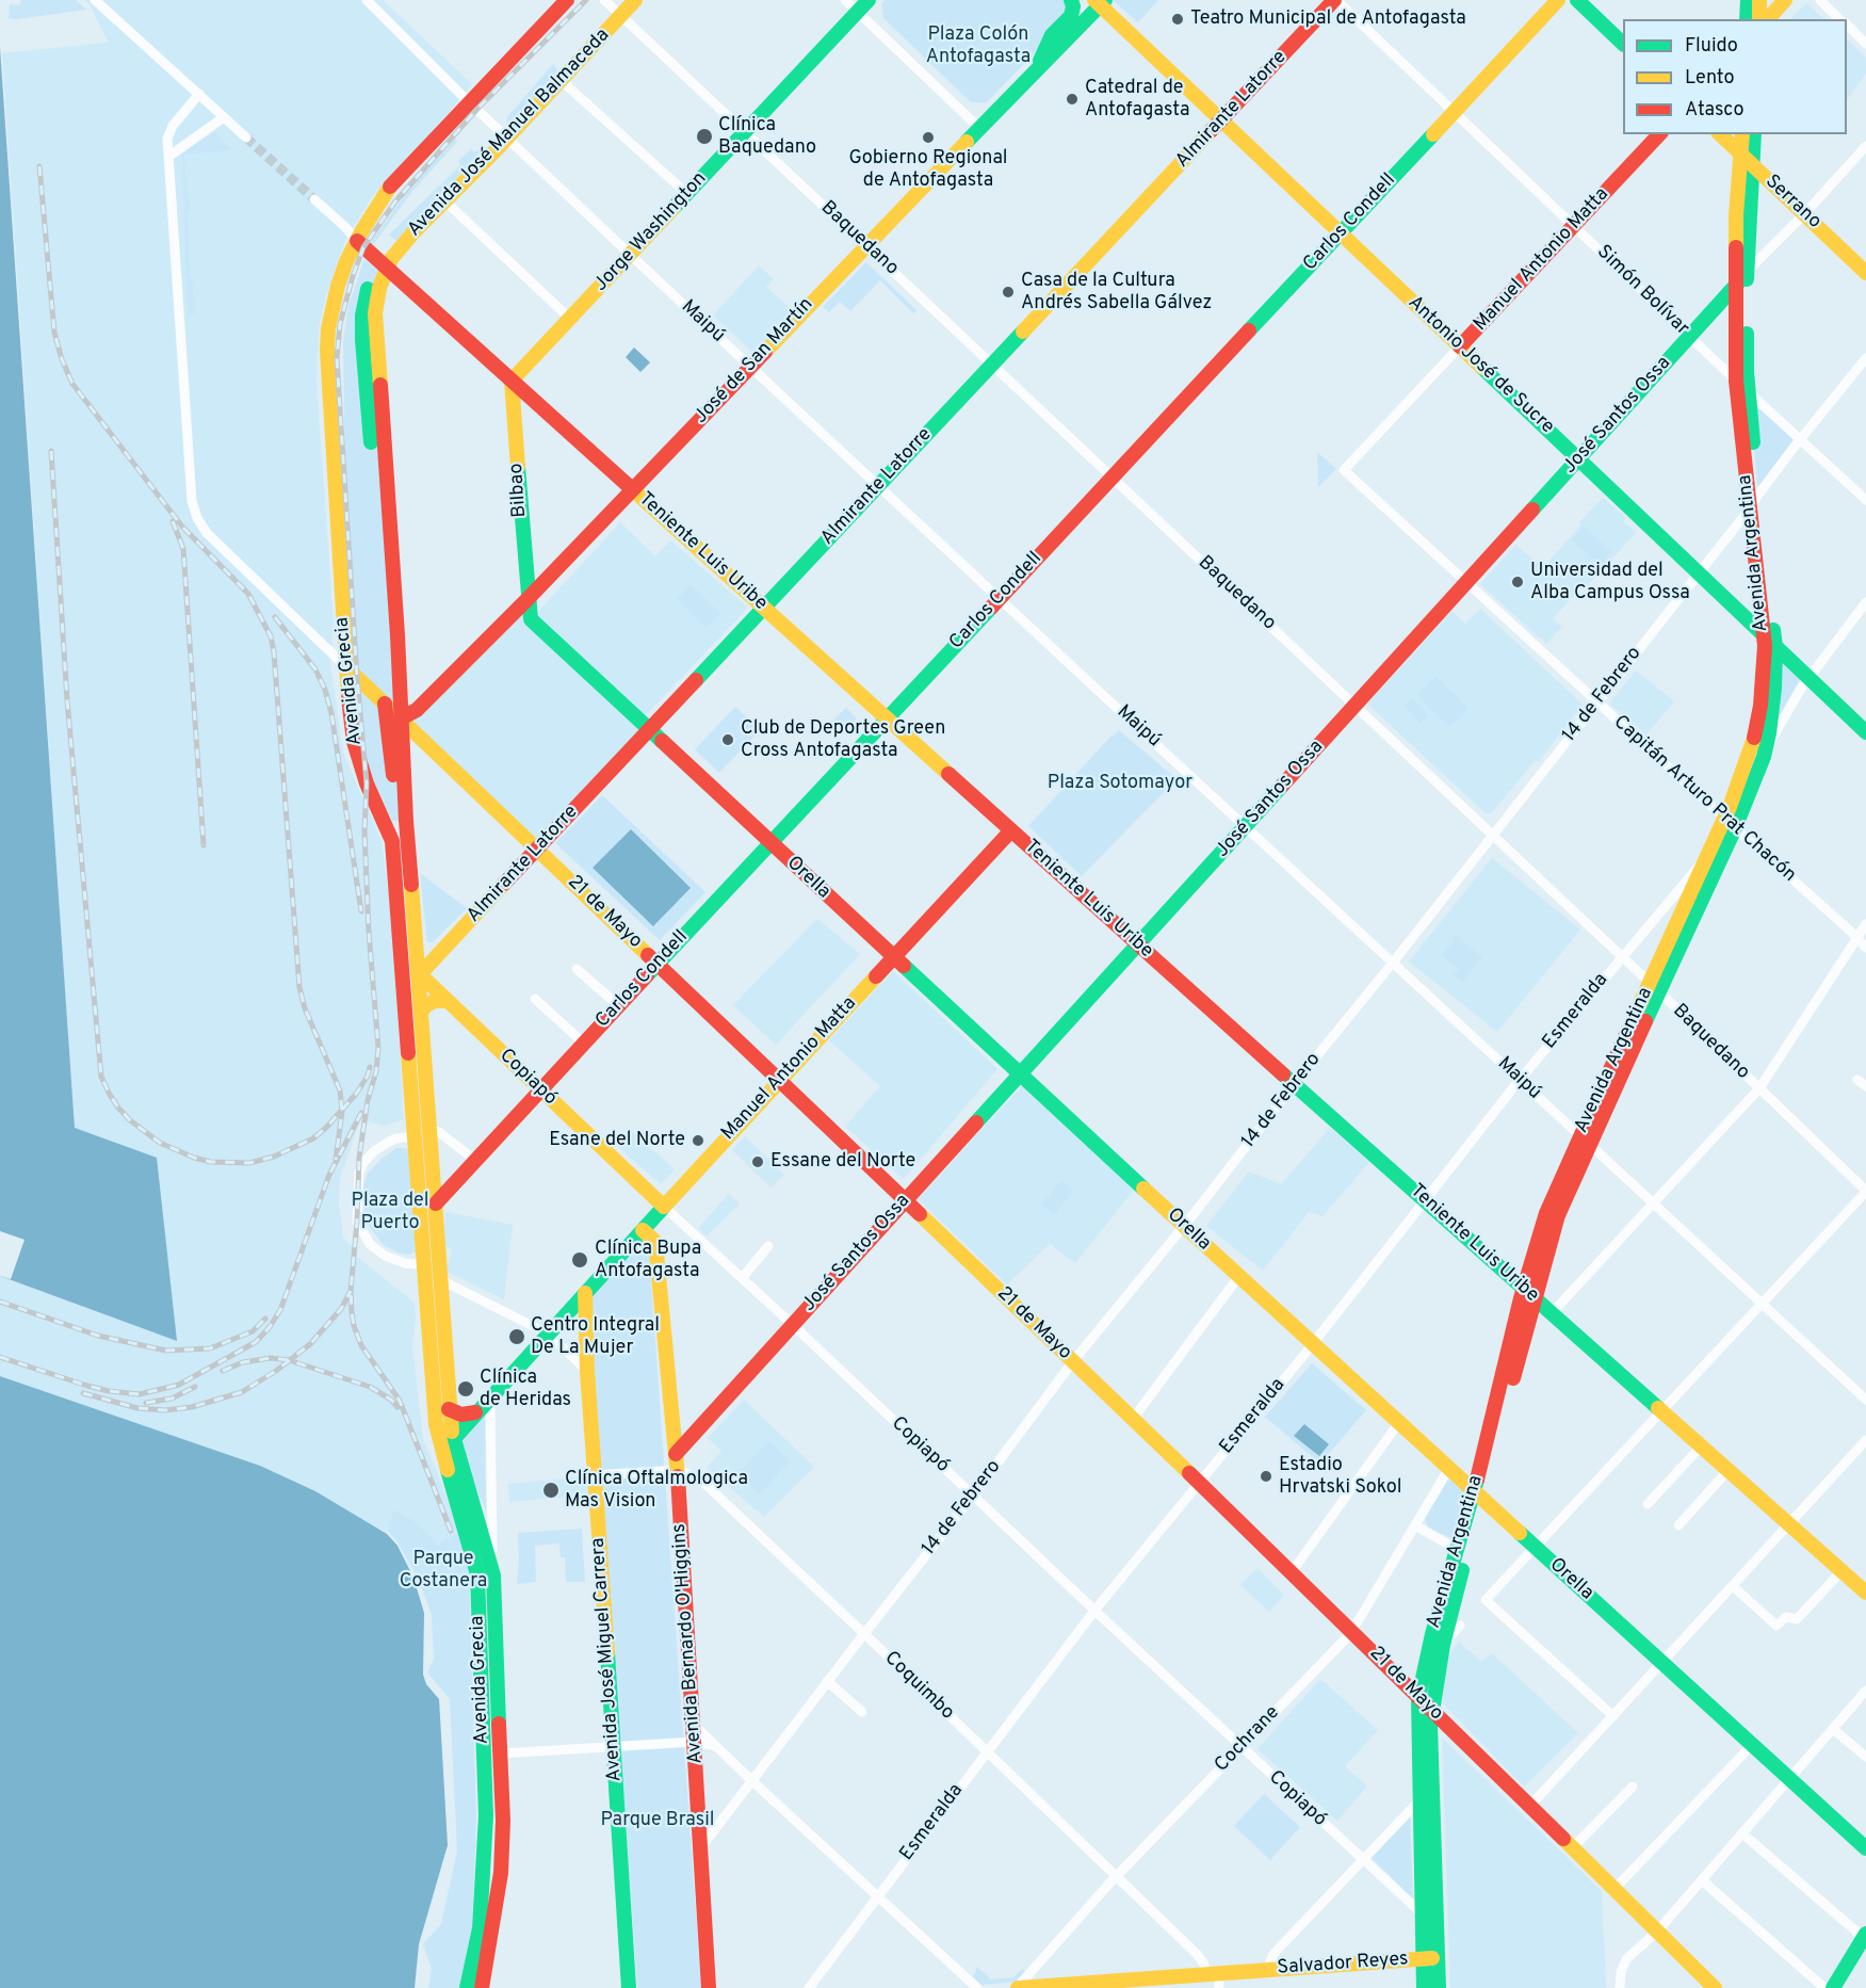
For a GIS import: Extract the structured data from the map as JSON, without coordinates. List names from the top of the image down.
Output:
{
  "streets": {
    "main road": [
      "Almirante Latorre",
      "Avenida José Manuel Balmaceda",
      "Serrano",
      "Carlos Condell",
      "Jorge Washington",
      "Manuel Antonio Matta",
      "José de San Martín",
      "Antonio José de Sucre",
      "José Santos Ossa",
      "Bilbao",
      "Teniente Luis Uribe",
      "Avenida Argentina",
      "Avenida Grecia",
      "Orella",
      "21 de Mayo",
      "Copiapó",
      "Avenida Bernardo O'Higgins",
      "Avenida José Miguel Carrera",
      "Salvador Reyes"
    ],
    "street": [
      "Baquedano",
      "Simón Bolívar",
      "Maipú",
      "14 de Febrero",
      "Capitán Arturo Prat Chacón",
      "Esmeralda",
      "Coquimbo",
      "Cochrane"
    ]
  },
  "crossings": [
    ["Almirante Latorre", "Baquedano"],
    ["Almirante Latorre", "Simón Bolívar"],
    ["Almirante Latorre", "Maipú"],
    ["Almirante Latorre", "Antonio José de Sucre"],
    ["Almirante Latorre", "Teniente Luis Uribe"],
    ["Almirante Latorre", "Avenida Grecia"],
    ["Almirante Latorre", "Orella"],
    ["Almirante Latorre", "21 de Mayo"],
    ["Almirante Latorre", "Copiapó"],
    ["Avenida José Manuel Balmaceda", "Baquedano"],
    ["Avenida José Manuel Balmaceda", "Maipú"],
    ["Avenida José Manuel Balmaceda", "Teniente Luis Uribe"],
    ["Avenida José Manuel Balmaceda", "Avenida Grecia"],
    ["Serrano", "José Santos Ossa"],
    ["Serrano", "Avenida Argentina"],
    ["Carlos Condell", "Baquedano"],
    ["Carlos Condell", "Simón Bolívar"],
    ["Carlos Condell", "Maipú"],
    ["Carlos Condell", "Antonio José de Sucre"],
    ["Carlos Condell", "Teniente Luis Uribe"],
    ["Carlos Condell", "Avenida Grecia"],
    ["Carlos Condell", "Orella"],
    ["Carlos Condell", "21 de Mayo"],
    ["Carlos Condell", "Copiapó"],
    ["Jorge Washington", "Baquedano"],
    ["Jorge Washington", "Maipú"],
    ["Jorge Washington", "Bilbao"],
    ["Jorge Washington", "Teniente Luis Uribe"],
    ["Baquedano", "José de San Martín"],
    ["Baquedano", "José Santos Ossa"],
    ["Baquedano", "Avenida Argentina"],
    ["Baquedano", "14 de Febrero"],
    ["Baquedano", "Esmeralda"],
    ["Manuel Antonio Matta", "Simón Bolívar"],
    ["Manuel Antonio Matta", "Antonio José de Sucre"],
    ["Manuel Antonio Matta", "Teniente Luis Uribe"],
    ["Manuel Antonio Matta", "Avenida Grecia"],
    ["Manuel Antonio Matta", "Capitán Arturo Prat Chacón"],
    ["Manuel Antonio Matta", "Orella"],
    ["Manuel Antonio Matta", "21 de Mayo"],
    ["Manuel Antonio Matta", "Copiapó"],
    ["Manuel Antonio Matta", "Avenida Bernardo O'Higgins"],
    ["Manuel Antonio Matta", "Avenida José Miguel Carrera"],
    ["Simón Bolívar", "José Santos Ossa"],
    ["Simón Bolívar", "Avenida Argentina"],
    ["Simón Bolívar", "14 de Febrero"],
    ["Maipú", "José de San Martín"],
    ["Maipú", "José Santos Ossa"],
    ["Maipú", "Avenida Argentina"],
    ["Maipú", "14 de Febrero"],
    ["Maipú", "Esmeralda"],
    ["José de San Martín", "Antonio José de Sucre"],
    ["José de San Martín", "Bilbao"],
    ["José de San Martín", "Teniente Luis Uribe"],
    ["José de San Martín", "Avenida Grecia"],
    ["José de San Martín", "Orella"],
    ["José de San Martín", "21 de Mayo"],
    ["Antonio José de Sucre", "José Santos Ossa"],
    ["Antonio José de Sucre", "Avenida Argentina"],
    ["Antonio José de Sucre", "14 de Febrero"],
    ["José Santos Ossa", "Teniente Luis Uribe"],
    ["José Santos Ossa", "Avenida Argentina"],
    ["José Santos Ossa", "Capitán Arturo Prat Chacón"],
    ["José Santos Ossa", "Orella"],
    ["José Santos Ossa", "21 de Mayo"],
    ["José Santos Ossa", "Copiapó"],
    ["José Santos Ossa", "Avenida Bernardo O'Higgins"],
    ["Bilbao", "Teniente Luis Uribe"],
    ["Bilbao", "Orella"],
    ["Teniente Luis Uribe", "Avenida Argentina"],
    ["Teniente Luis Uribe", "Avenida Grecia"],
    ["Teniente Luis Uribe", "14 de Febrero"],
    ["Teniente Luis Uribe", "Esmeralda"],
    ["Avenida Argentina", "14 de Febrero"],
    ["Avenida Argentina", "Capitán Arturo Prat Chacón"],
    ["Avenida Argentina", "Orella"],
    ["Avenida Argentina", "21 de Mayo"],
    ["Avenida Argentina", "Esmeralda"],
    ["Avenida Argentina", "Copiapó"],
    ["Avenida Argentina", "Salvador Reyes"],
    ["Avenida Grecia", "21 de Mayo"],
    ["Avenida Grecia", "Copiapó"],
    ["14 de Febrero", "Capitán Arturo Prat Chacón"],
    ["14 de Febrero", "Orella"],
    ["14 de Febrero", "21 de Mayo"],
    ["14 de Febrero", "Copiapó"],
    ["14 de Febrero", "Avenida Bernardo O'Higgins"],
    ["14 de Febrero", "Coquimbo"],
    ["Orella", "Esmeralda"],
    ["Orella", "Cochrane"],
    ["21 de Mayo", "Esmeralda"],
    ["21 de Mayo", "Cochrane"],
    ["Esmeralda", "Copiapó"],
    ["Esmeralda", "Coquimbo"],
    ["Copiapó", "Cochrane"],
    ["Avenida Bernardo O'Higgins", "Coquimbo"],
    ["Coquimbo", "Cochrane"],
    ["Coquimbo", "Salvador Reyes"],
    ["Cochrane", "Salvador Reyes"]
  ],
  "parks": [
    "Plaza Colón Antofagasta",
    "Plaza Sotomayor",
    "Plaza del Puerto",
    "Parque Costanera",
    "Parque Brasil"
  ],
  "places": [
    "Teatro Municipal de Antofagasta",
    "Catedral de Antofagasta",
    "Clínica Baquedano",
    "Gobierno Regional de Antofagasta",
    "Casa de la Cultura Andrés Sabella Gálvez",
    "Universidad del Alba Campus Ossa",
    "Club de Deportes Green Cross Antofagasta",
    "Esane del Norte",
    "Essane del Norte",
    "Clínica Bupa Antofagasta",
    "Centro Integral De La Mujer",
    "Clínica de Heridas",
    "Estadio Hrvatski Sokol",
    "Clínica Oftalmologica Mas Vision"
  ],
  "legend": ["Fluido", "Lento", "Atasco"]
}
